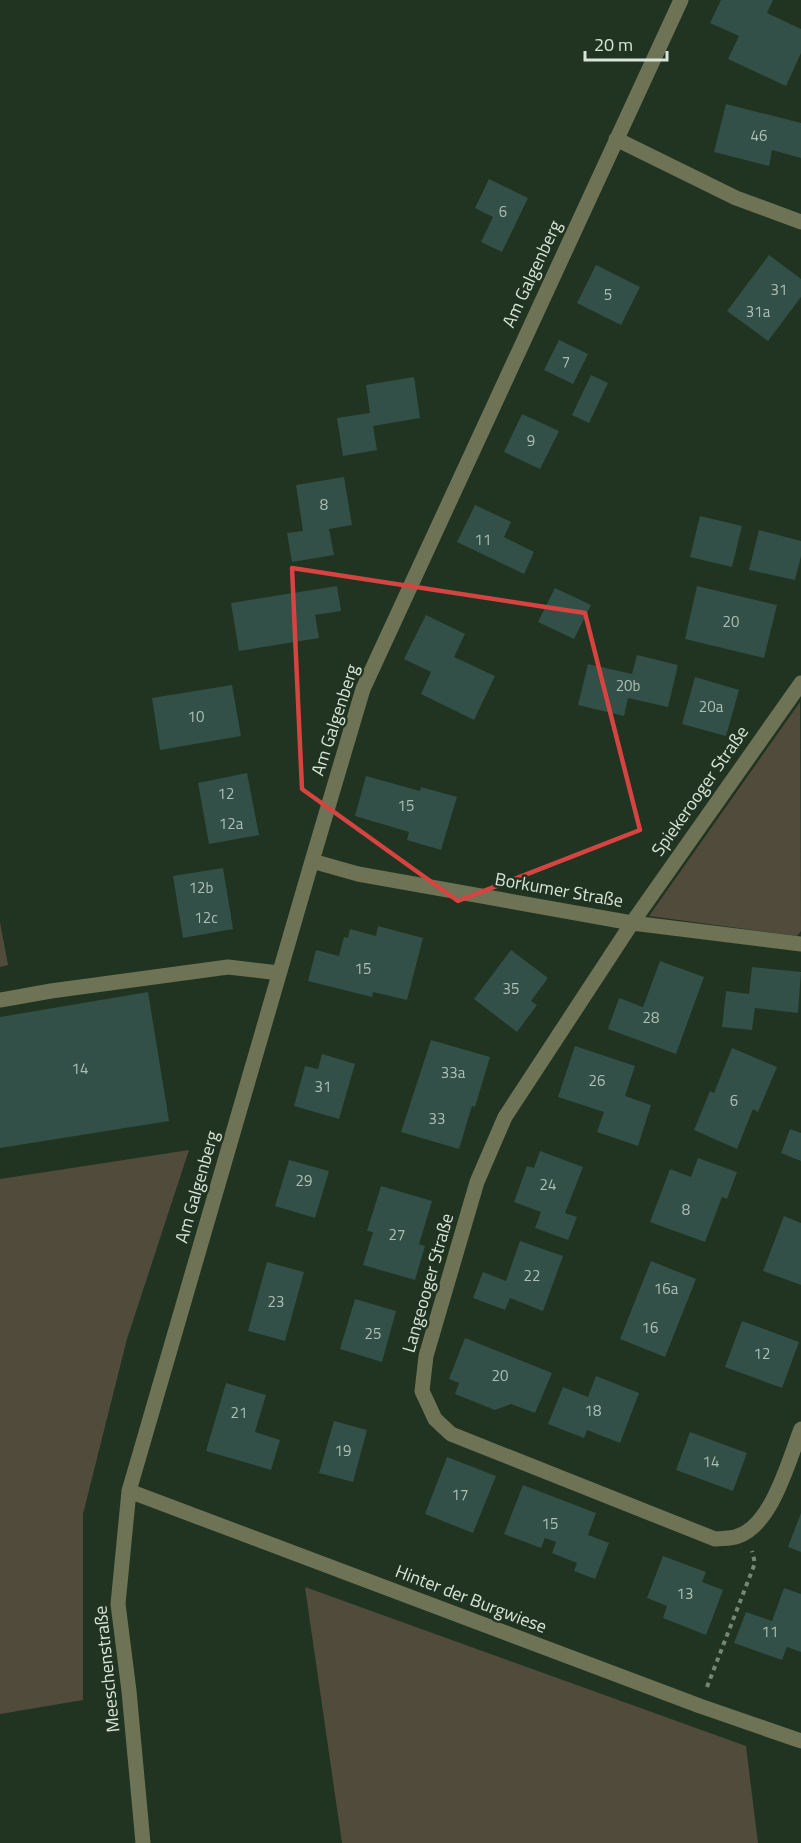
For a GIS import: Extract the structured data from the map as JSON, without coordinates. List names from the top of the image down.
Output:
{
  "streets": {
    "street": [
      "Am Galgenberg",
      "Spiekerooger Straße",
      "Borkumer Straße",
      "Langeooger Straße",
      "Hinter der Burgwiese",
      "Meeschenstraße"
    ]
  },
  "crossings": [
    ["Am Galgenberg", "Borkumer Straße"],
    ["Am Galgenberg", "Hinter der Burgwiese"],
    ["Am Galgenberg", "Meeschenstraße"],
    ["Spiekerooger Straße", "Borkumer Straße"],
    ["Spiekerooger Straße", "Langeooger Straße"],
    ["Borkumer Straße", "Langeooger Straße"],
    ["Hinter der Burgwiese", "Meeschenstraße"]
  ],
  "house_numbers": [
    "46",
    "6",
    "31",
    "5",
    "31a",
    "7",
    "9",
    "8",
    "11",
    "20",
    "20b",
    "20a",
    "10",
    "12",
    "15",
    "12a",
    "12b",
    "12c",
    "15",
    "35",
    "28",
    "14",
    "33a",
    "26",
    "31",
    "6",
    "33",
    "29",
    "24",
    "8",
    "27",
    "22",
    "16a",
    "23",
    "16",
    "25",
    "12",
    "20",
    "18",
    "21",
    "19",
    "14",
    "17",
    "15",
    "13",
    "11"
  ],
  "scale_bar": "20 m"
}
